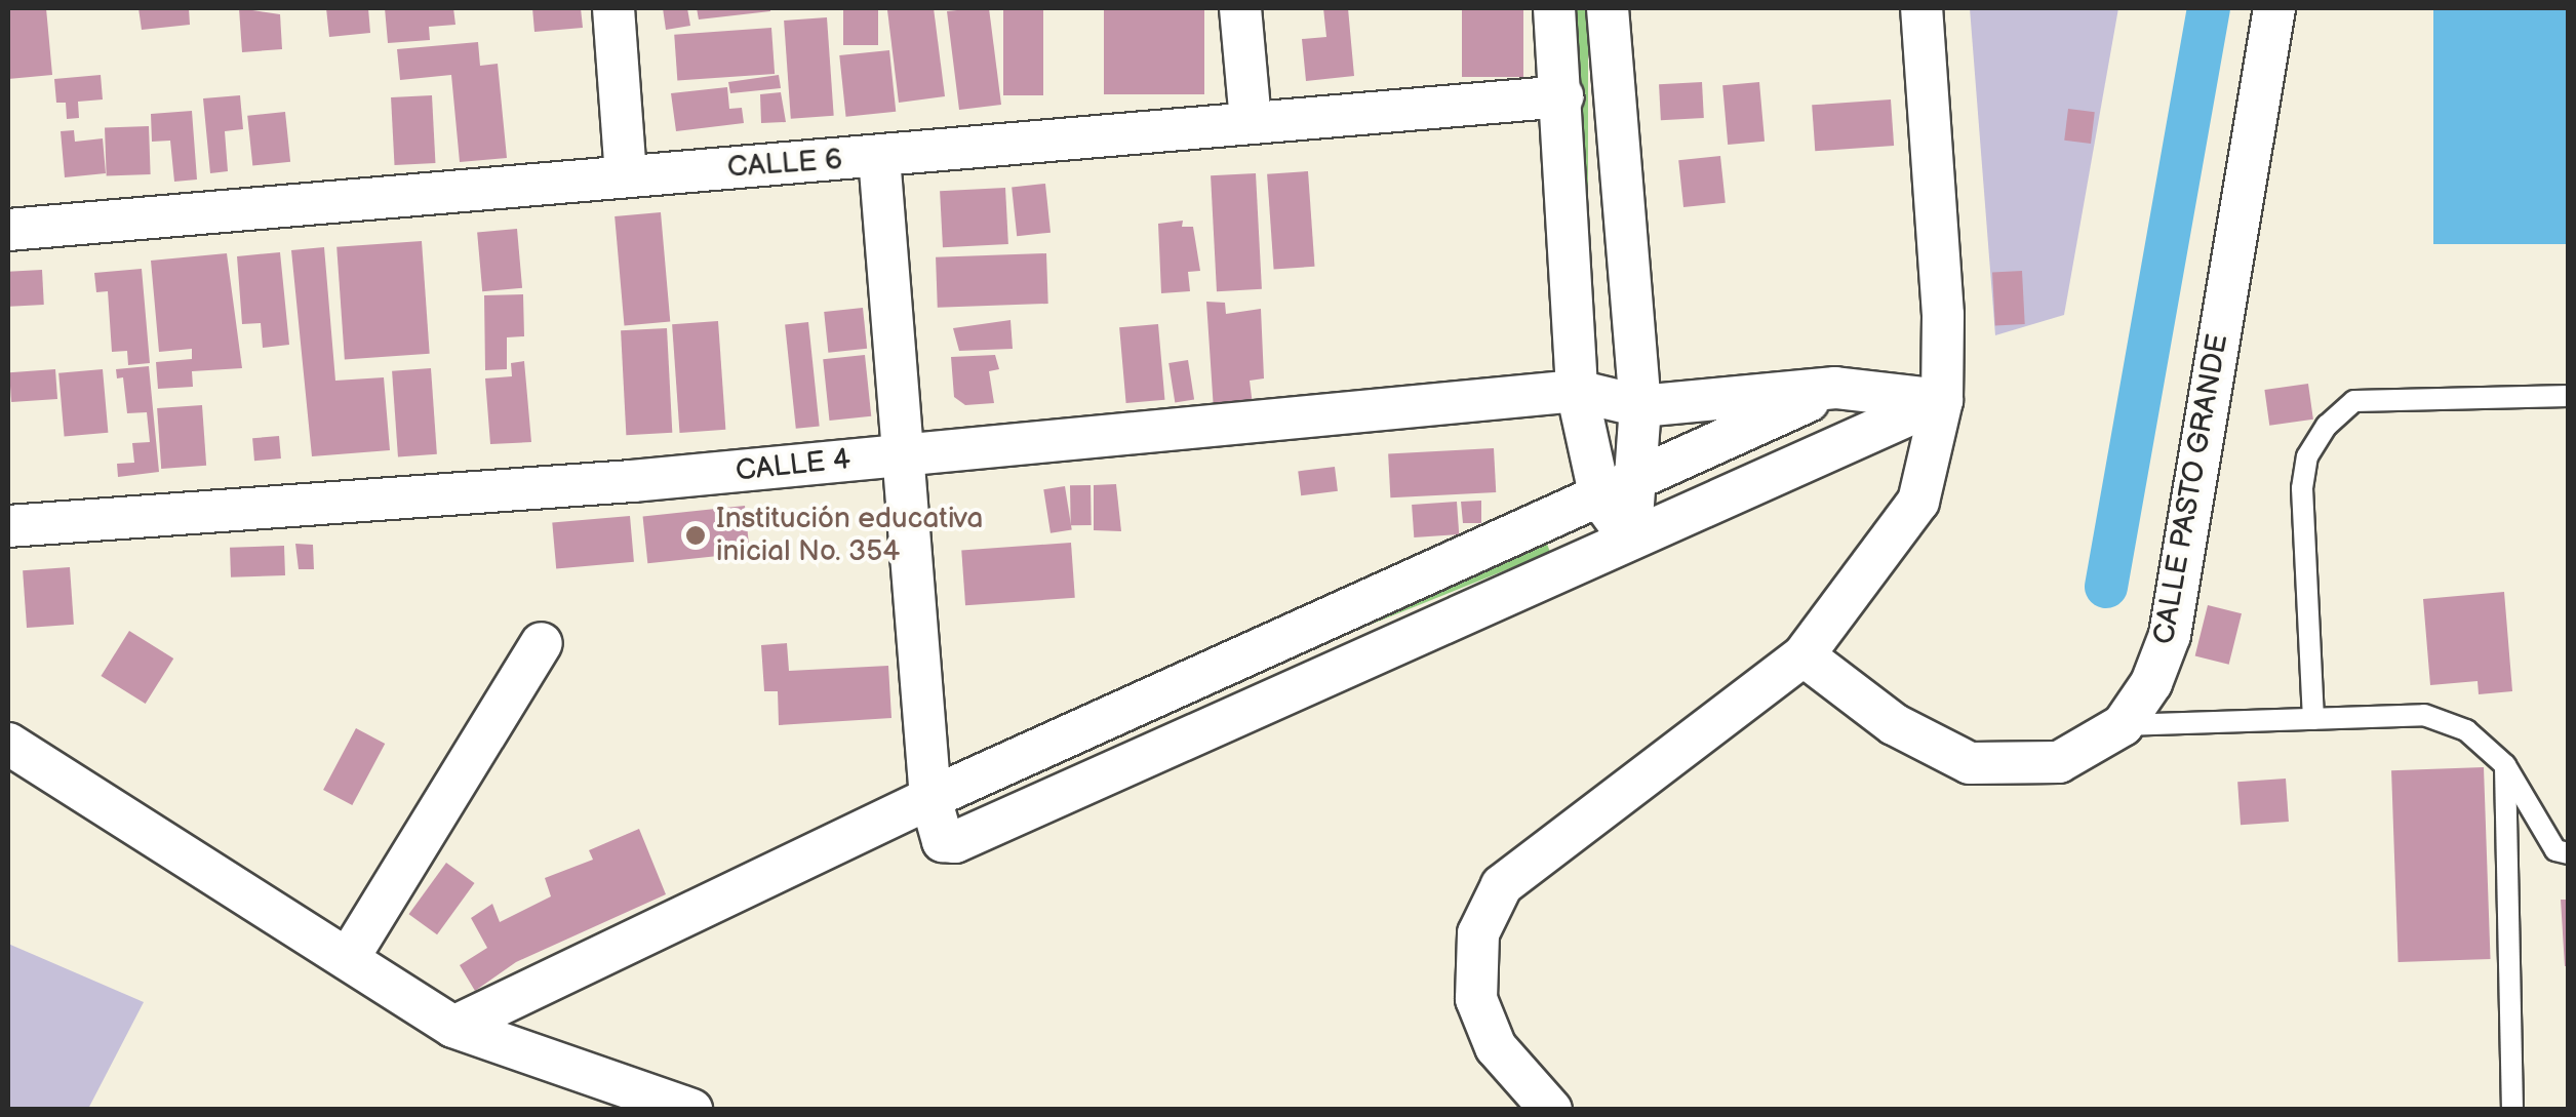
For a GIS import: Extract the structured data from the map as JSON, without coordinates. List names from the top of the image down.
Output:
{
  "streets": {
    "street": ["CALLE 6", "CALLE 4", "CALLE PASTO GRANDE"]
  },
  "places": ["Institución educativa inicial No. 354"]
}
